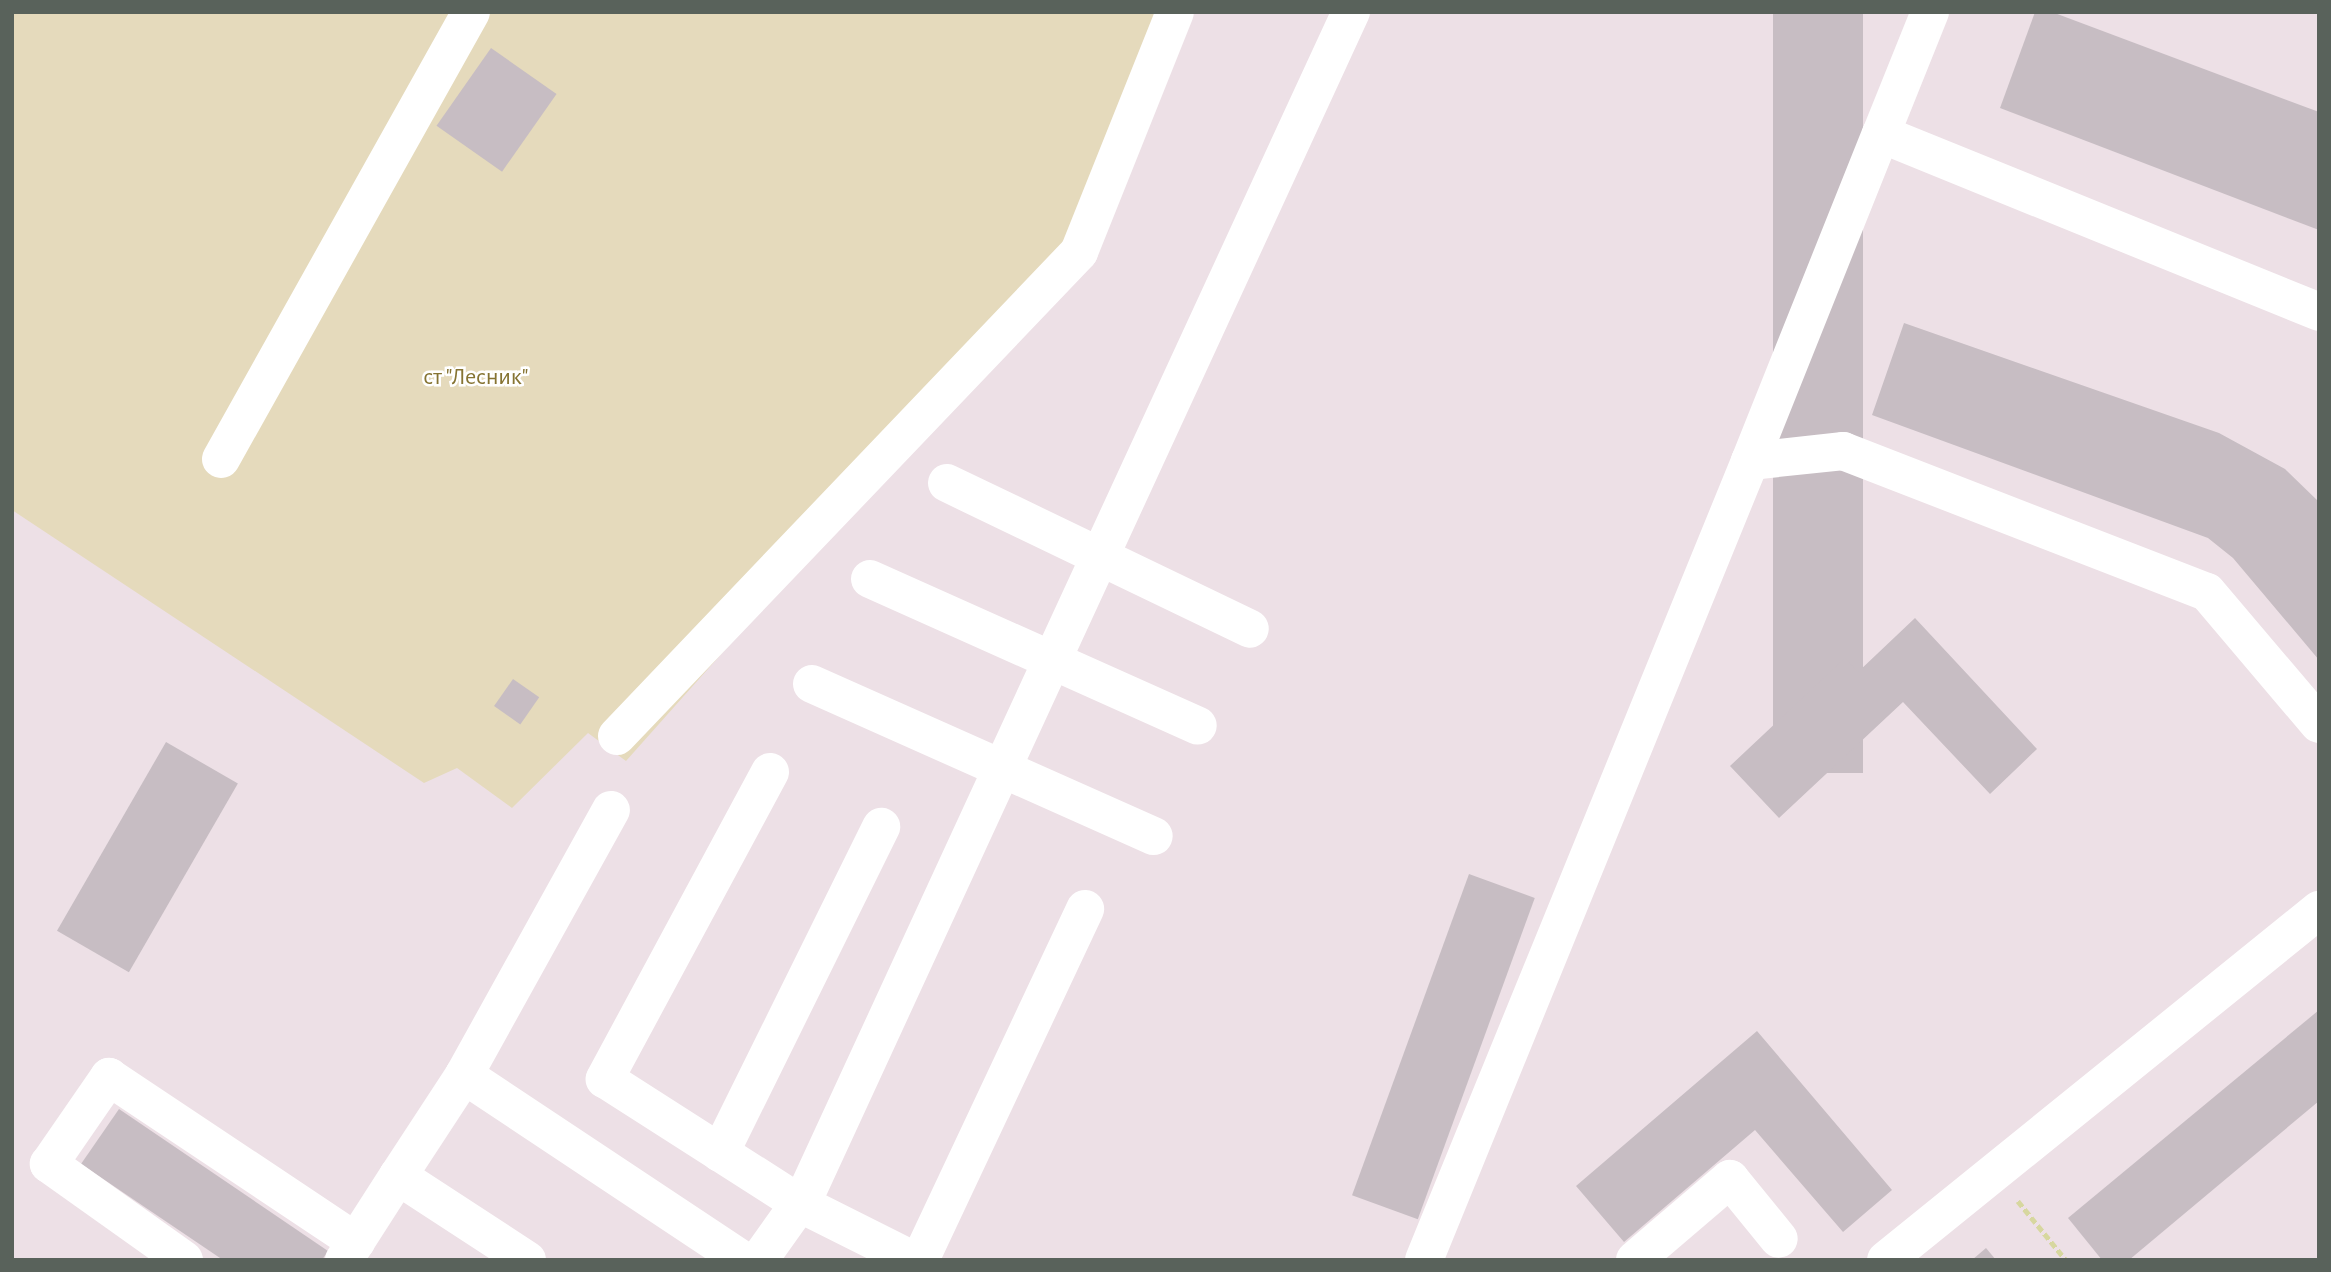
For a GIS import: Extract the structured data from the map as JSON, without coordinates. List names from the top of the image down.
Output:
{
  "parks": ["ст \"Лесник\""]
}
